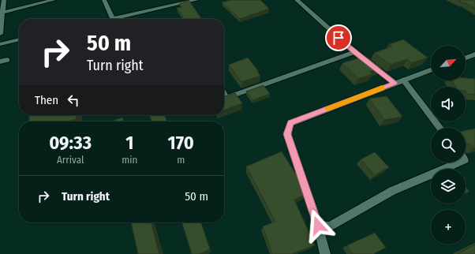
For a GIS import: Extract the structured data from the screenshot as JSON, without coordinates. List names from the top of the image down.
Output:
{
  "north": "top right",
  "page": {
    "turn": ["50 m", "Turn right"],
    "map_buttons": "+",
    "then": "Then",
    "eta": [
      "09:33",
      "Arrival",
      "1",
      "min",
      "170",
      "m"
    ],
    "list": [
      {
        "name": "Turn right",
        "value": "50 m"
      }
    ]
  }
}
